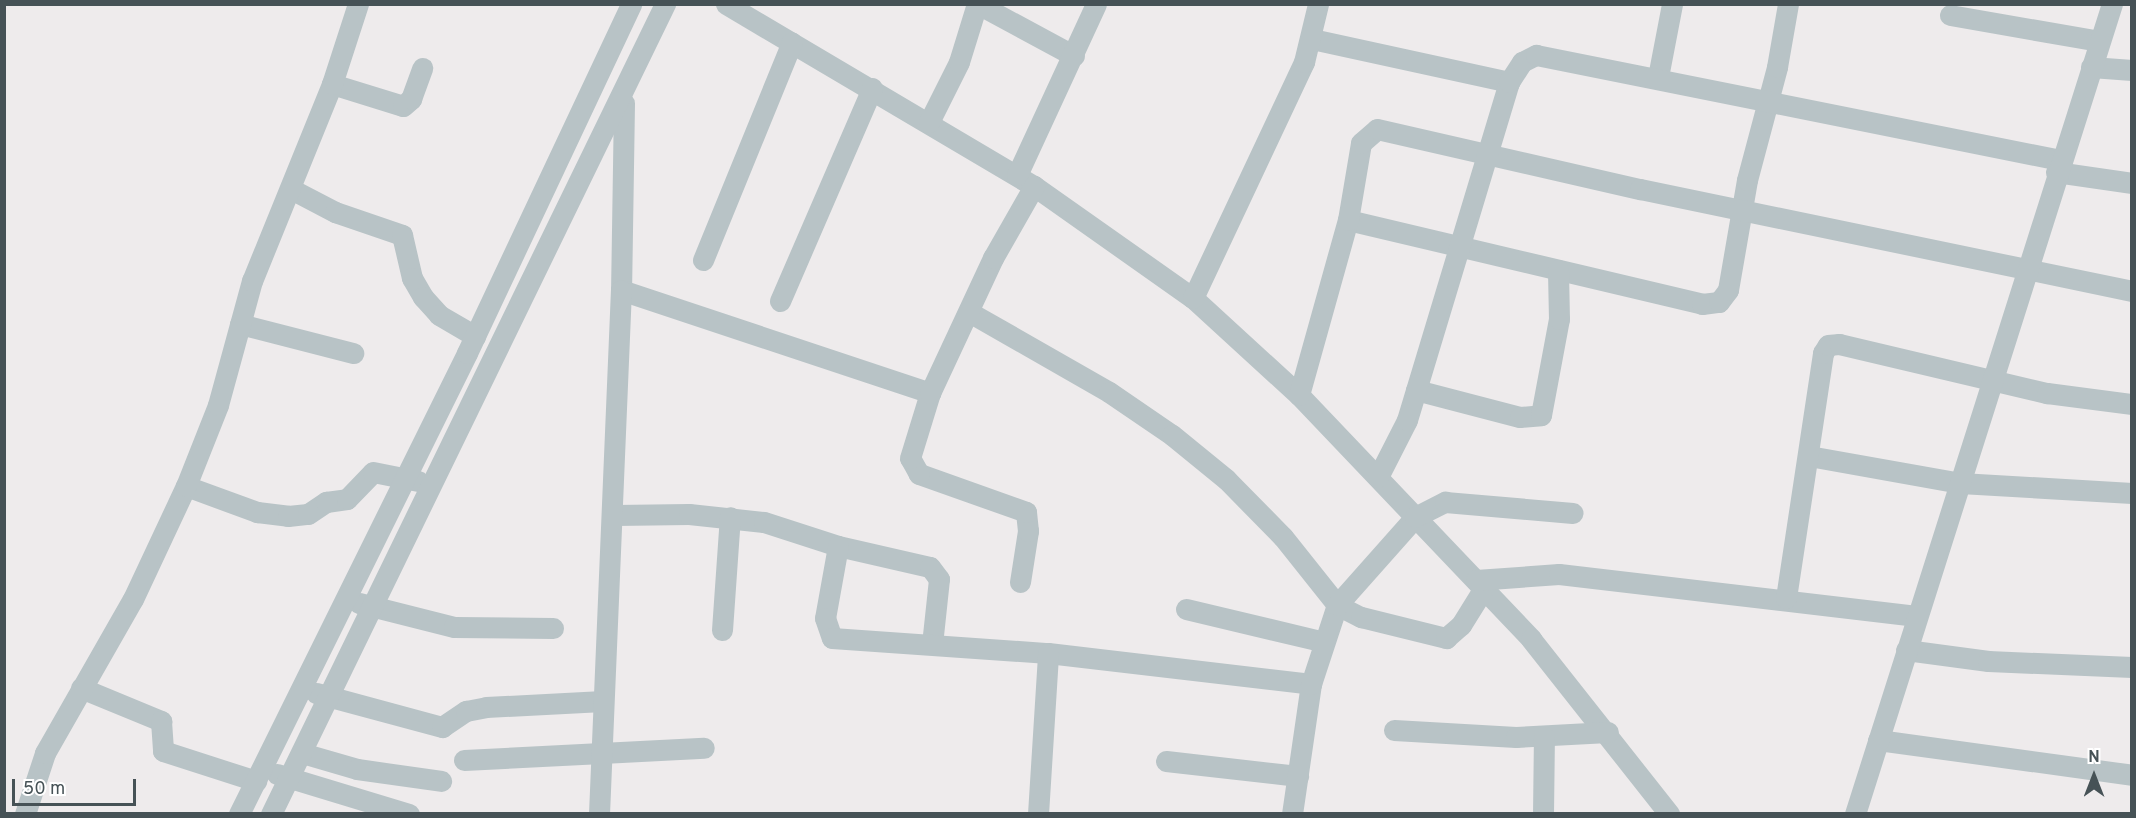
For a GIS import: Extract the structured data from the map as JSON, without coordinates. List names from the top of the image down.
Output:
{
  "scale_bar": "50 m",
  "north": "top"
}
